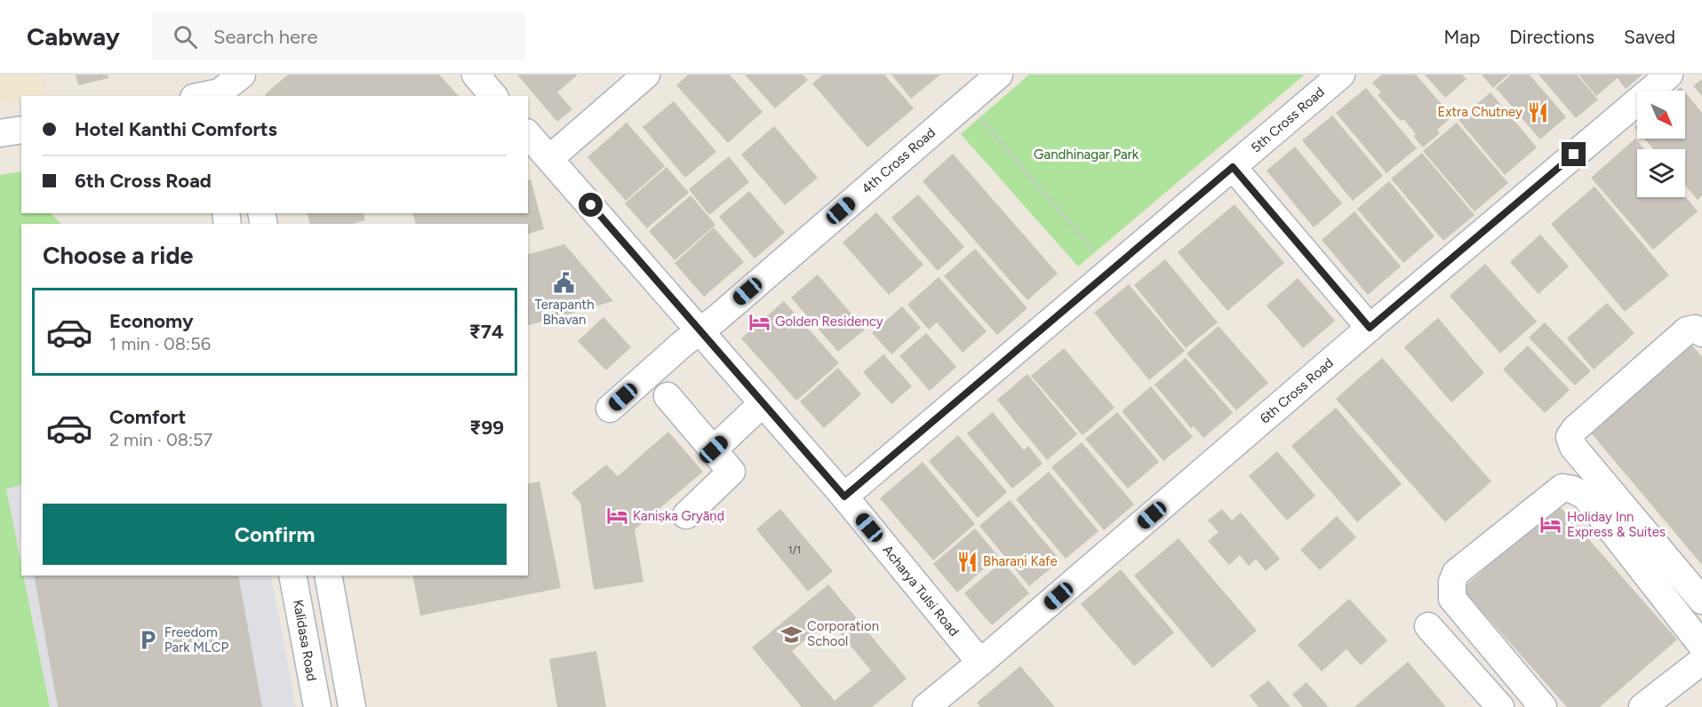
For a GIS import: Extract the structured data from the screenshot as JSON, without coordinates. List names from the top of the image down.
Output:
{
  "streets": {
    "street": [
      "5th Cross Road",
      "4th Cross Road",
      "6th Cross Road",
      "Acharya Tulsi Road",
      "Kalidasa Road"
    ]
  },
  "crossings": [
    ["5th Cross Road", "Acharya Tulsi Road"],
    ["4th Cross Road", "Acharya Tulsi Road"],
    ["6th Cross Road", "Acharya Tulsi Road"]
  ],
  "parks": ["Gandhinagar Park"],
  "places": {
    "restaurant": ["Extra Chutney", "Bharaṇi Kafe"],
    "public building": ["Terapanth Bhavan"],
    "hotel": ["Golden Residency", "Kaniṣka Gryāṇḍ", "Holiday Inn Express & Suites"],
    "school or university": ["Corporation School"],
    "parking": ["Freedom Park MLCP"]
  },
  "house_numbers": ["1/1"],
  "north": "bottom right",
  "page": {
    "header": "Cabway",
    "search": "Search here",
    "nav": ["Map", "Directions", "Saved"],
    "banner": ["Hotel Kanthi Comforts", "6th Cross Road"],
    "heading": "Choose a ride",
    "list": [
      {
        "name": "Economy",
        "note": "1 min · 08:56",
        "value": "₹74"
      },
      {
        "name": "Comfort",
        "note": "2 min · 08:57",
        "value": "₹99"
      }
    ],
    "buttons": "Confirm"
  }
}
